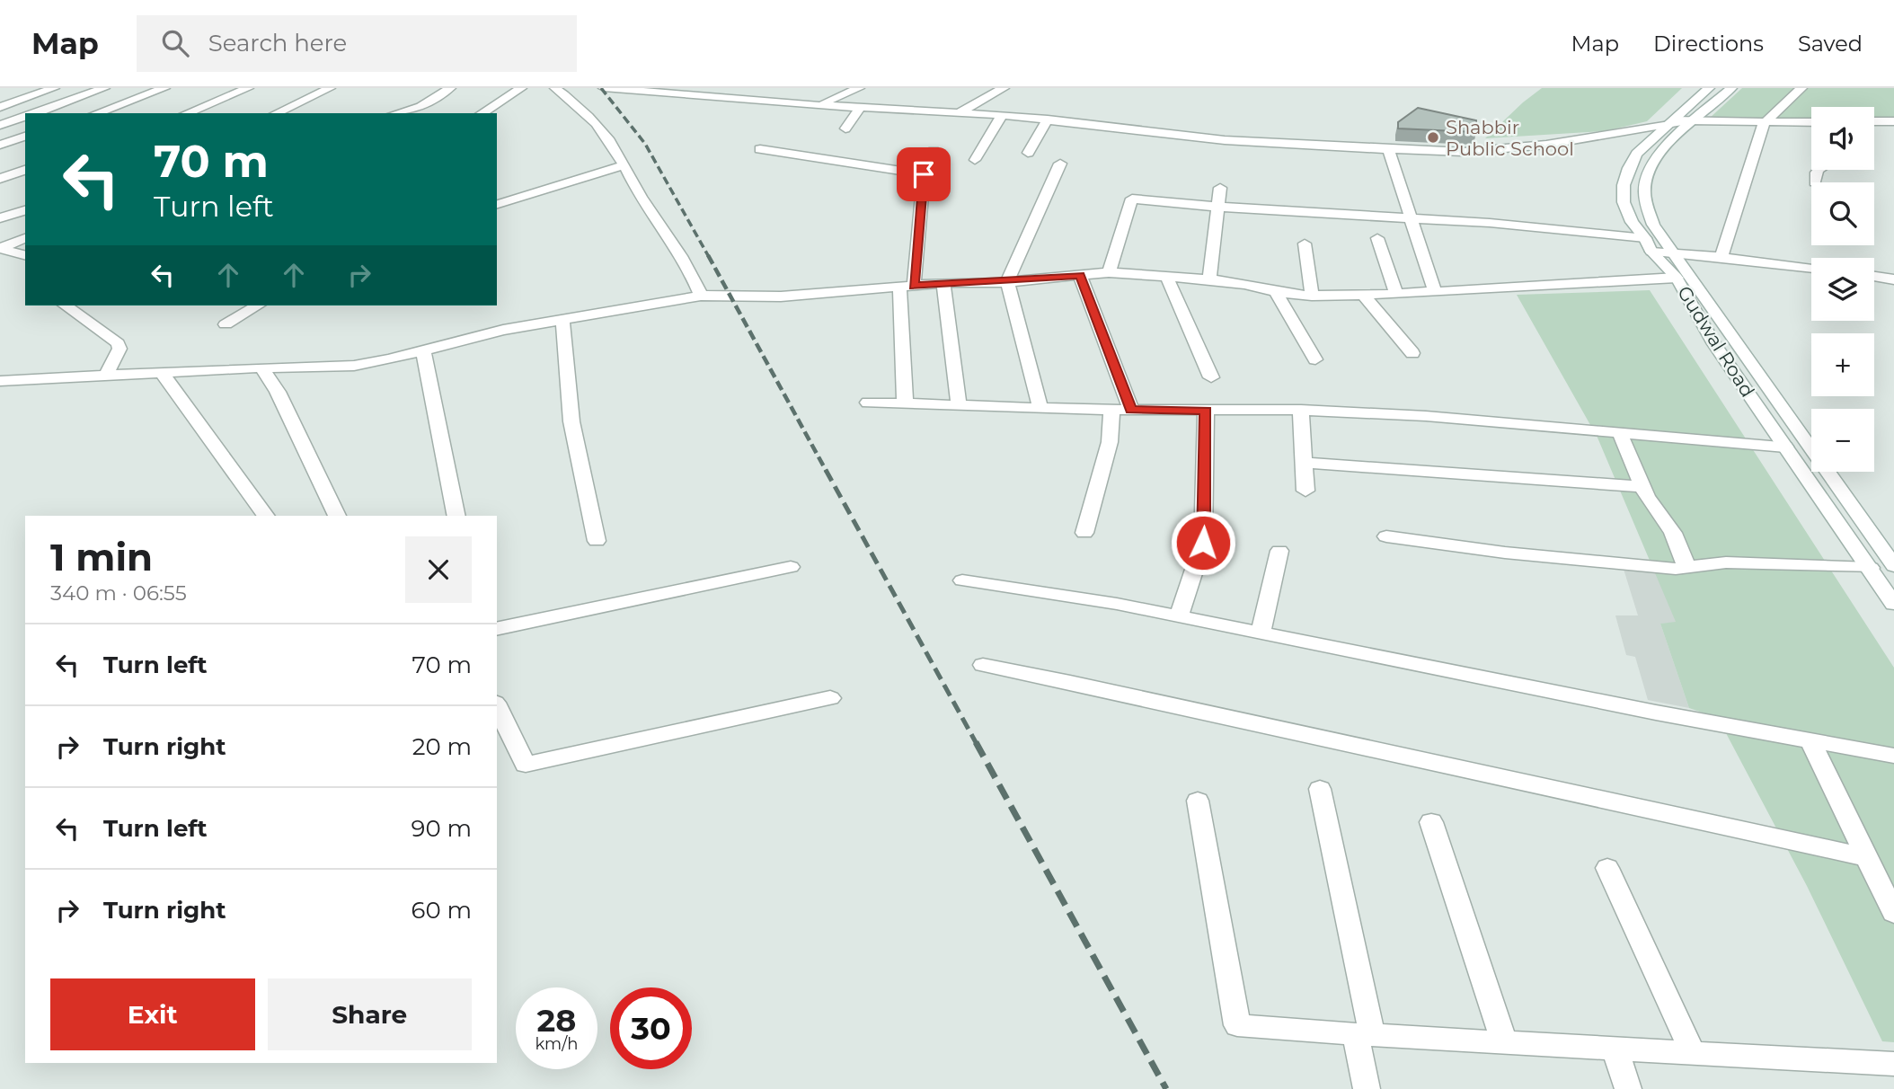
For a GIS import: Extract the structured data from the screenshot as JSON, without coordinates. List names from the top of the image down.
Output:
{
  "streets": {
    "street": ["Gudwal Road"]
  },
  "places": ["Shabbir Public School"],
  "page": {
    "header": "Map",
    "search": "Search here",
    "nav": ["Map", "Directions", "Saved"],
    "map_buttons": ["+", "−"],
    "turn": ["70 m", "Turn left"],
    "heading": ["1 min", "340 m · 06:55"],
    "list": [
      {
        "name": "Turn left",
        "value": "70 m"
      },
      {
        "name": "Turn right",
        "value": "20 m"
      },
      {
        "name": "Turn left",
        "value": "90 m"
      },
      {
        "name": "Turn right",
        "value": "60 m"
      }
    ],
    "buttons": ["Exit", "Share"],
    "speed": "28 km/h",
    "limit": "30"
  }
}
